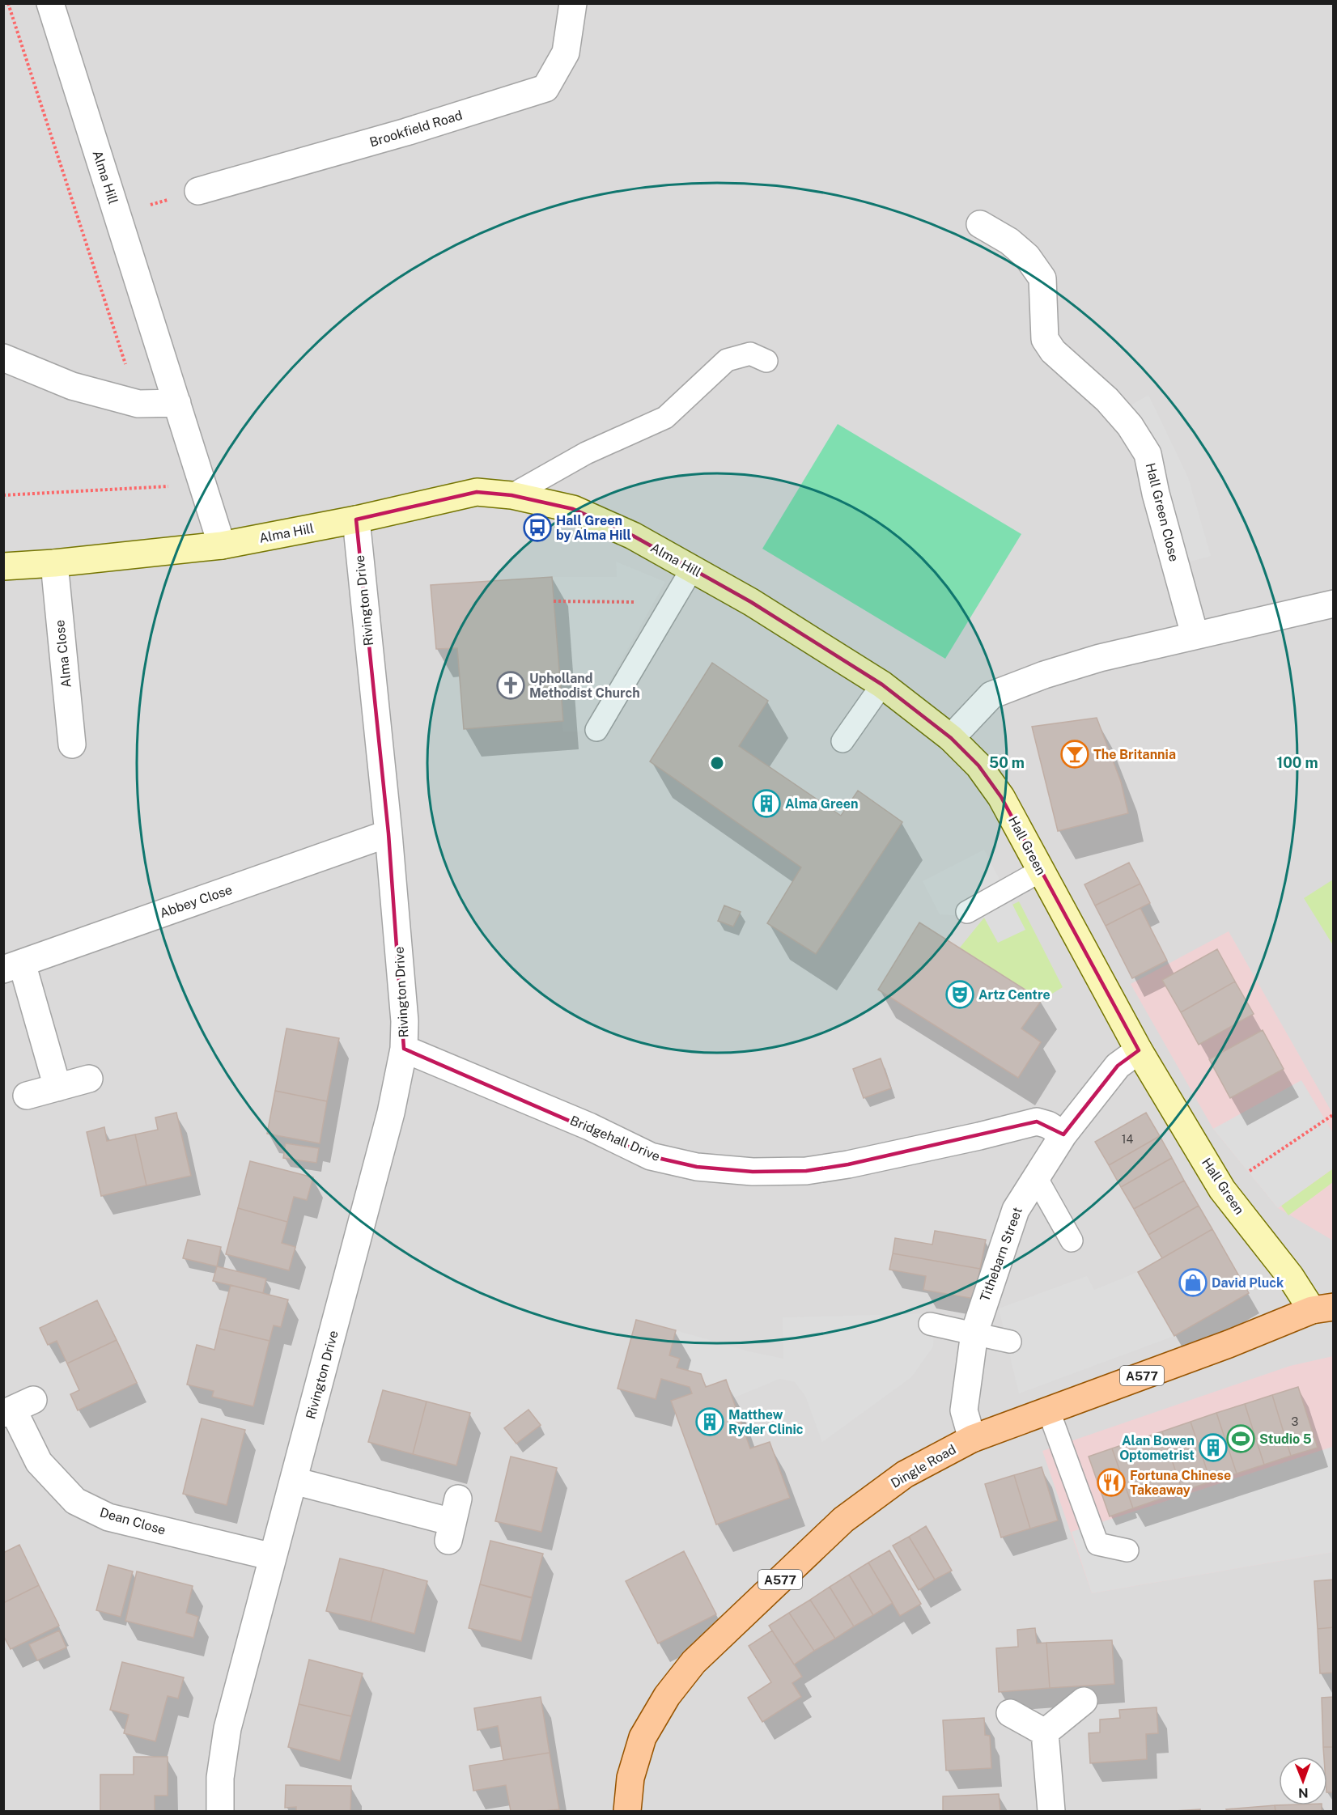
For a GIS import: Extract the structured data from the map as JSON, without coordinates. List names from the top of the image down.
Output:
{
  "streets": {
    "main road": ["A577", "Dingle Road"],
    "street": [
      "Brookfield Road",
      "Alma Hill",
      "Hall Green Close",
      "Rivington Drive",
      "Alma Close",
      "Hall Green",
      "Abbey Close",
      "Bridgehall Drive",
      "Tithebarn Street",
      "Dean Close"
    ]
  },
  "crossings": [
    ["Alma Hill", "Rivington Drive"],
    ["Alma Hill", "Alma Close"],
    ["Alma Hill", "Hall Green"],
    ["Rivington Drive", "Abbey Close"],
    ["Rivington Drive", "Bridgehall Drive"],
    ["Rivington Drive", "Dean Close"],
    ["Hall Green", "Tithebarn Street"],
    ["Hall Green", "Dingle Road"],
    ["Bridgehall Drive", "Tithebarn Street"],
    ["Tithebarn Street", "Dingle Road"]
  ],
  "places": {
    "bus stop": ["Hall Green by Alma Hill"],
    "church": ["Upholland Methodist Church"],
    "bar": ["The Britannia"],
    "building": ["Alma Green", "Matthew Ryder Clinic", "Alan Bowen Optometrist"],
    "theatre": ["Artz Centre"],
    "shop": ["David Pluck"],
    "sports": ["Studio 5"],
    "restaurant": ["Fortuna Chinese Takeaway"]
  },
  "house_numbers": ["14", "3"],
  "north": "bottom",
  "rings": ["50 m", "100 m"]
}
